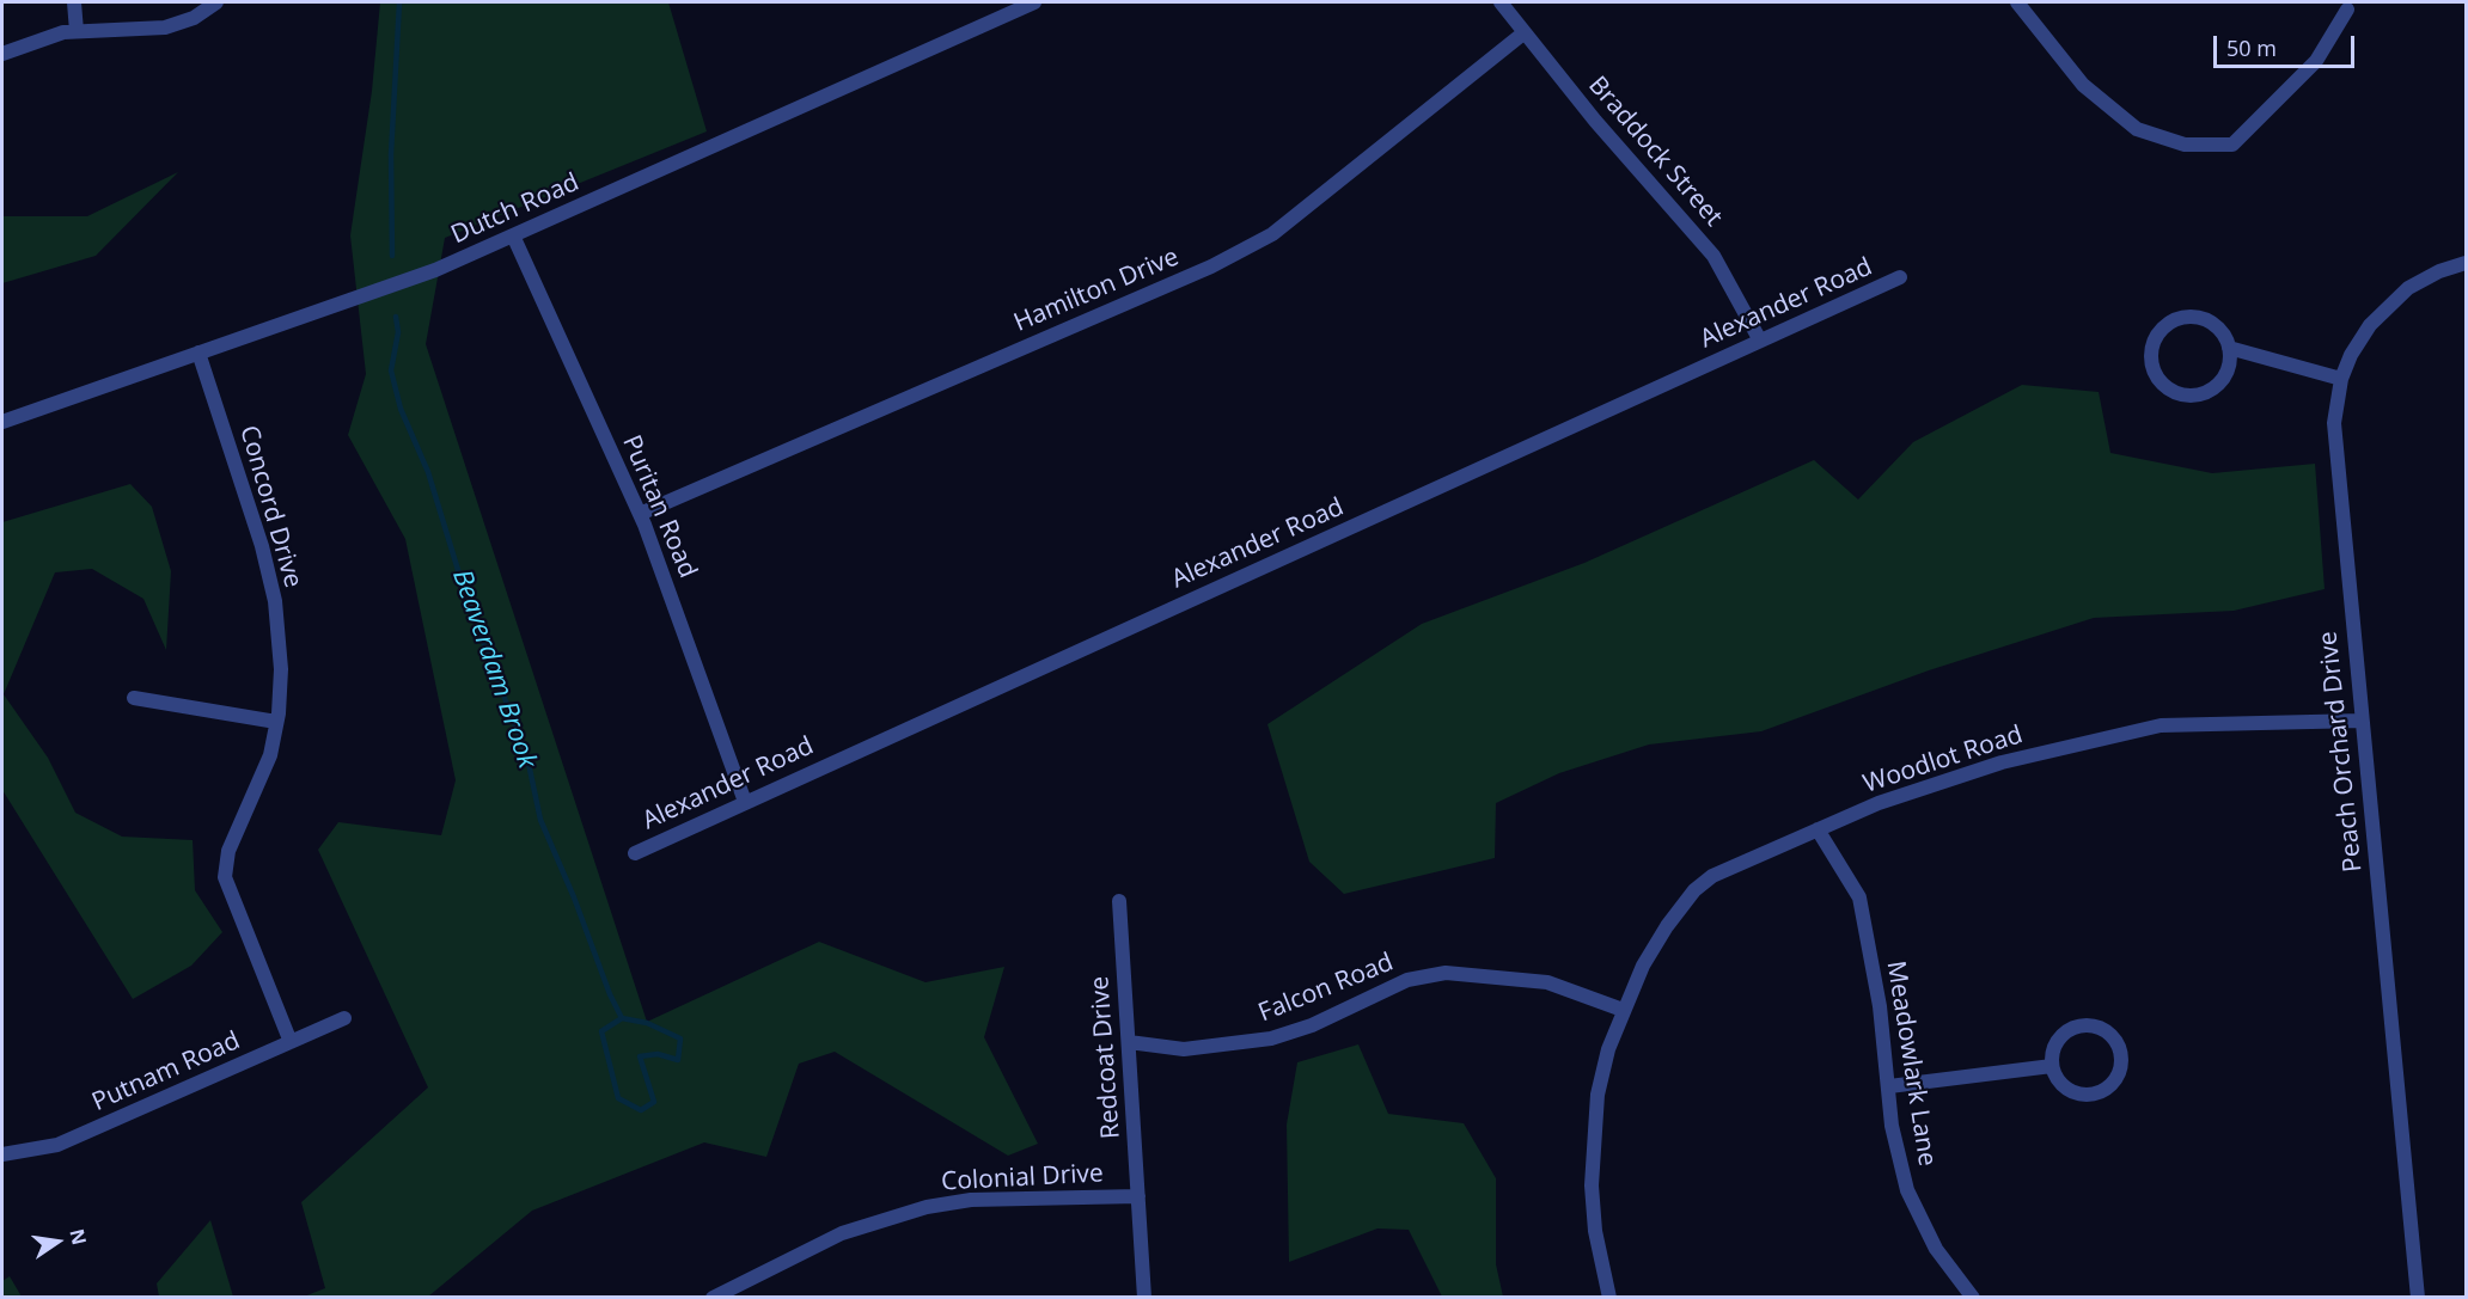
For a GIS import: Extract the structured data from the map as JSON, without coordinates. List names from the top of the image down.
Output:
{
  "streets": {
    "street": [
      "Braddock Street",
      "Dutch Road",
      "Hamilton Drive",
      "Alexander Road",
      "Concord Drive",
      "Puritan Road",
      "Peach Orchard Drive",
      "Woodlot Road",
      "Falcon Road",
      "Redcoat Drive",
      "Meadowlark Lane",
      "Putnam Road",
      "Colonial Drive"
    ]
  },
  "crossings": [
    ["Braddock Street", "Hamilton Drive"],
    ["Braddock Street", "Alexander Road"],
    ["Dutch Road", "Concord Drive"],
    ["Dutch Road", "Puritan Road"],
    ["Hamilton Drive", "Puritan Road"],
    ["Alexander Road", "Puritan Road"],
    ["Concord Drive", "Putnam Road"],
    ["Peach Orchard Drive", "Woodlot Road"],
    ["Woodlot Road", "Falcon Road"],
    ["Woodlot Road", "Meadowlark Lane"],
    ["Falcon Road", "Redcoat Drive"],
    ["Redcoat Drive", "Colonial Drive"]
  ],
  "water": ["Beaverdam Brook"],
  "scale_bar": "50 m",
  "north": "right"
}
